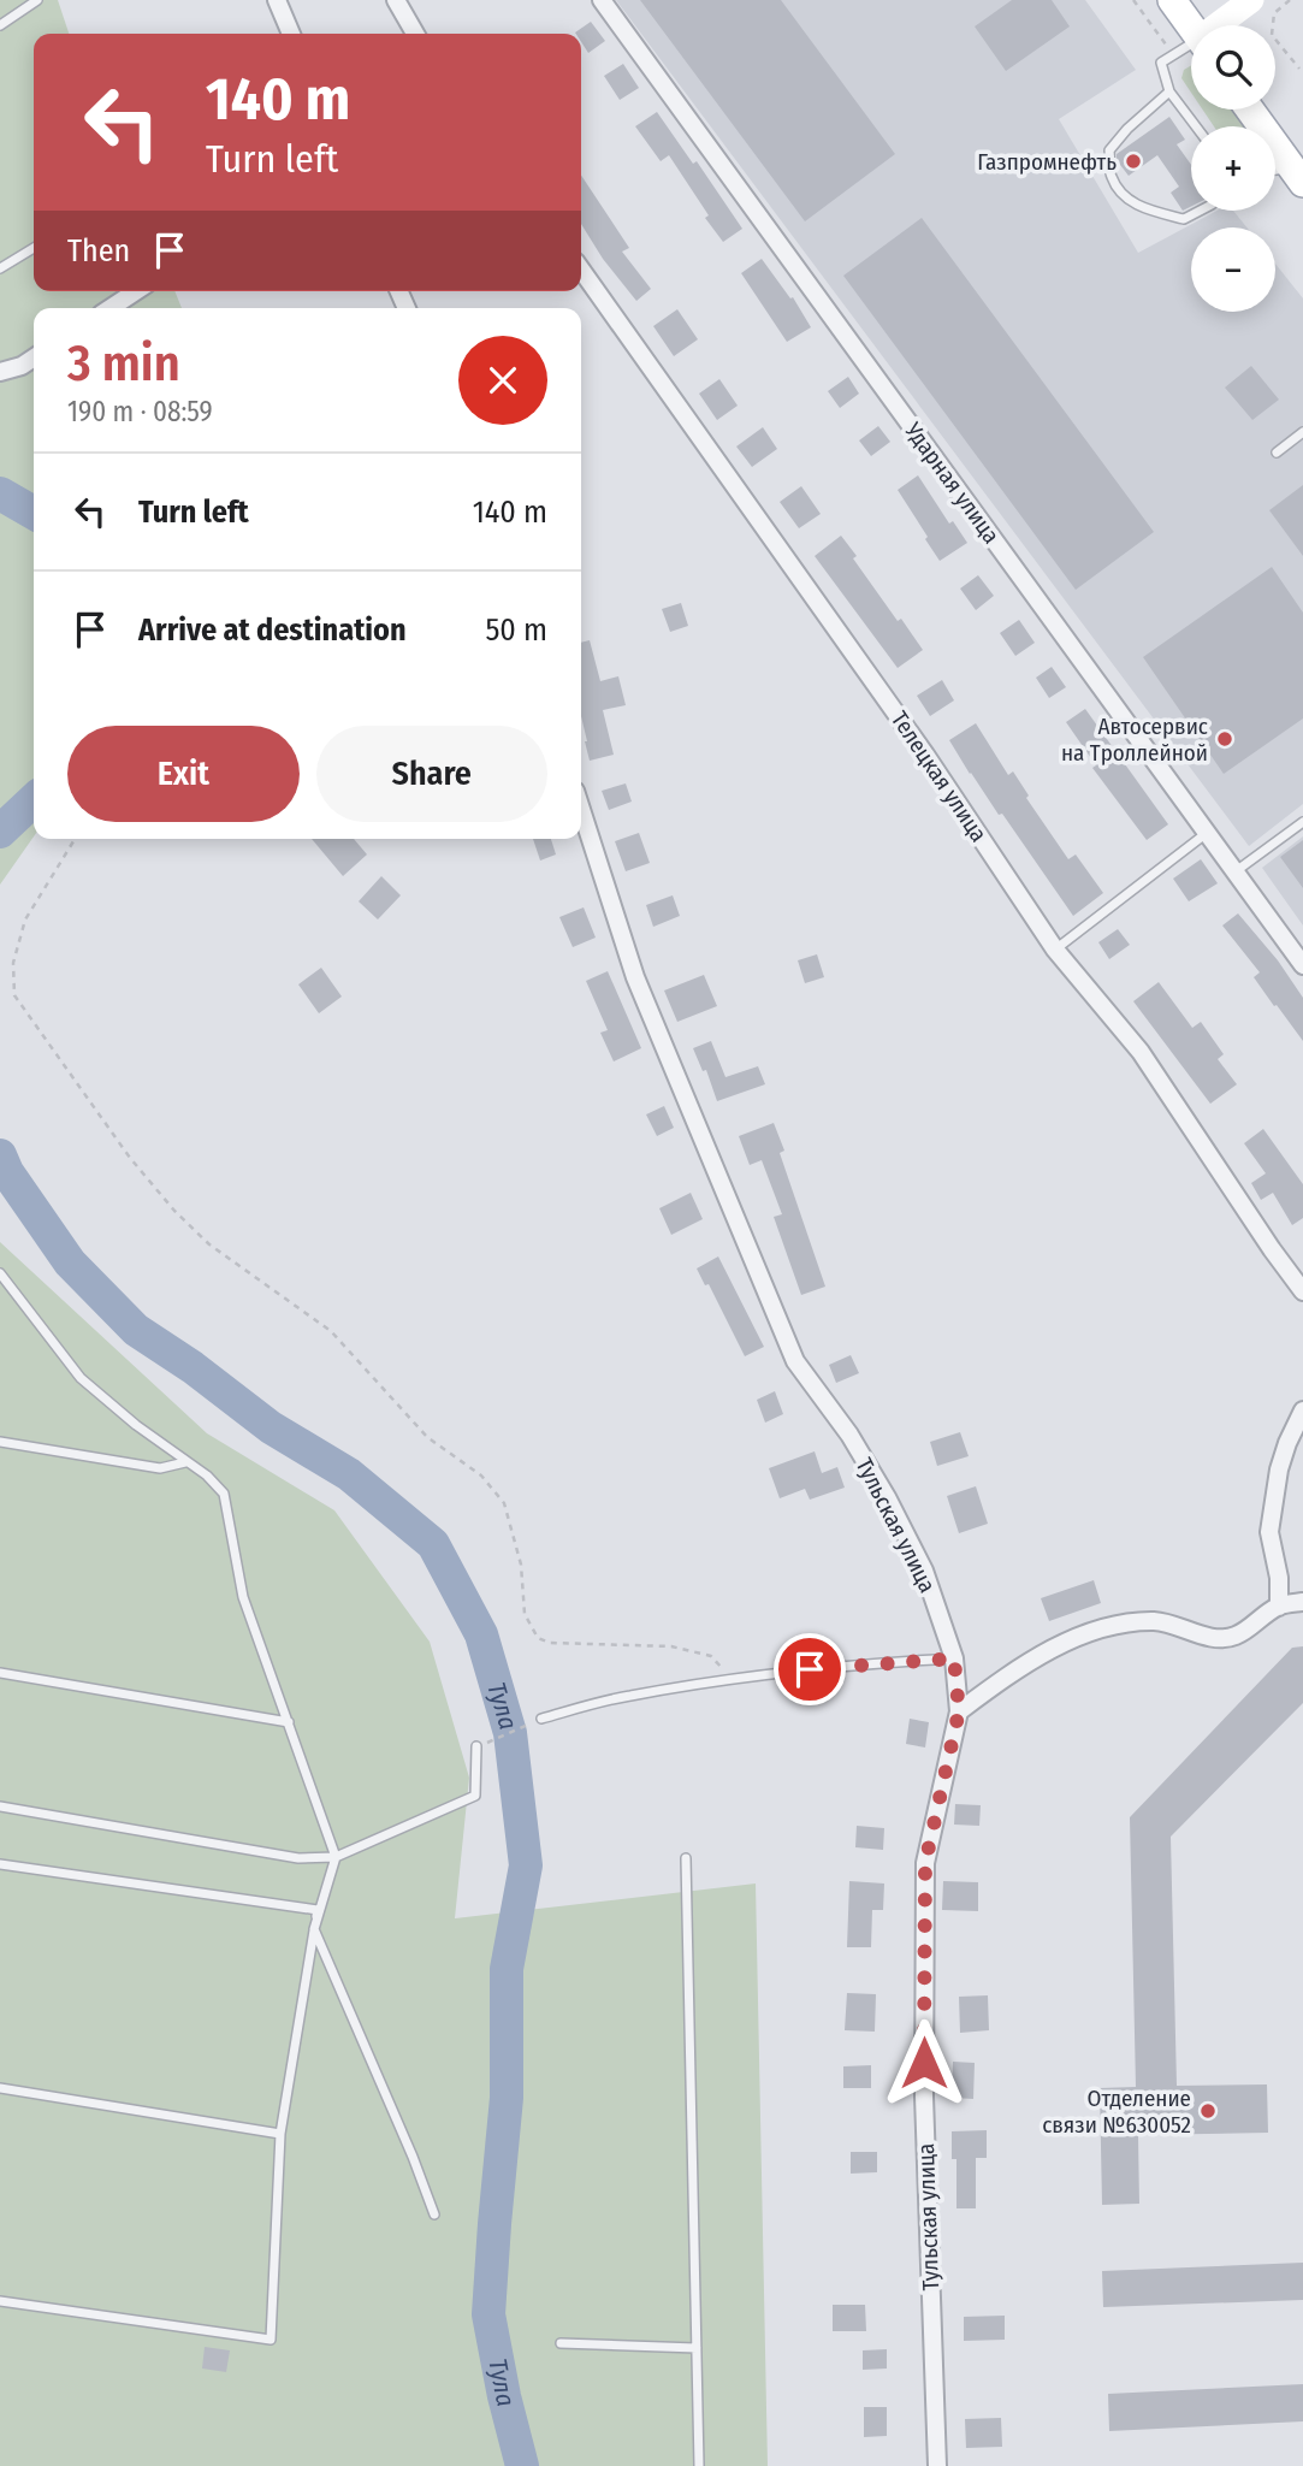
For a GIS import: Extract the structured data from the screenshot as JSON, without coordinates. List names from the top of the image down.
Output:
{
  "streets": {
    "street": ["Ударная улица", "Телецкая улица", "Тульская улица"]
  },
  "water": ["Тула"],
  "places": ["Газпромнефть", "Автосервис на Троллейной", "Отделение связи №630052"],
  "page": {
    "map_buttons": ["+", "−"],
    "turn": ["140 m", "Turn left"],
    "then": "Then",
    "heading": ["3 min", "190 m · 08:59"],
    "list": [
      {
        "name": "Turn left",
        "value": "140 m"
      },
      {
        "name": "Arrive at destination",
        "value": "50 m"
      }
    ],
    "buttons": ["Exit", "Share"]
  }
}
